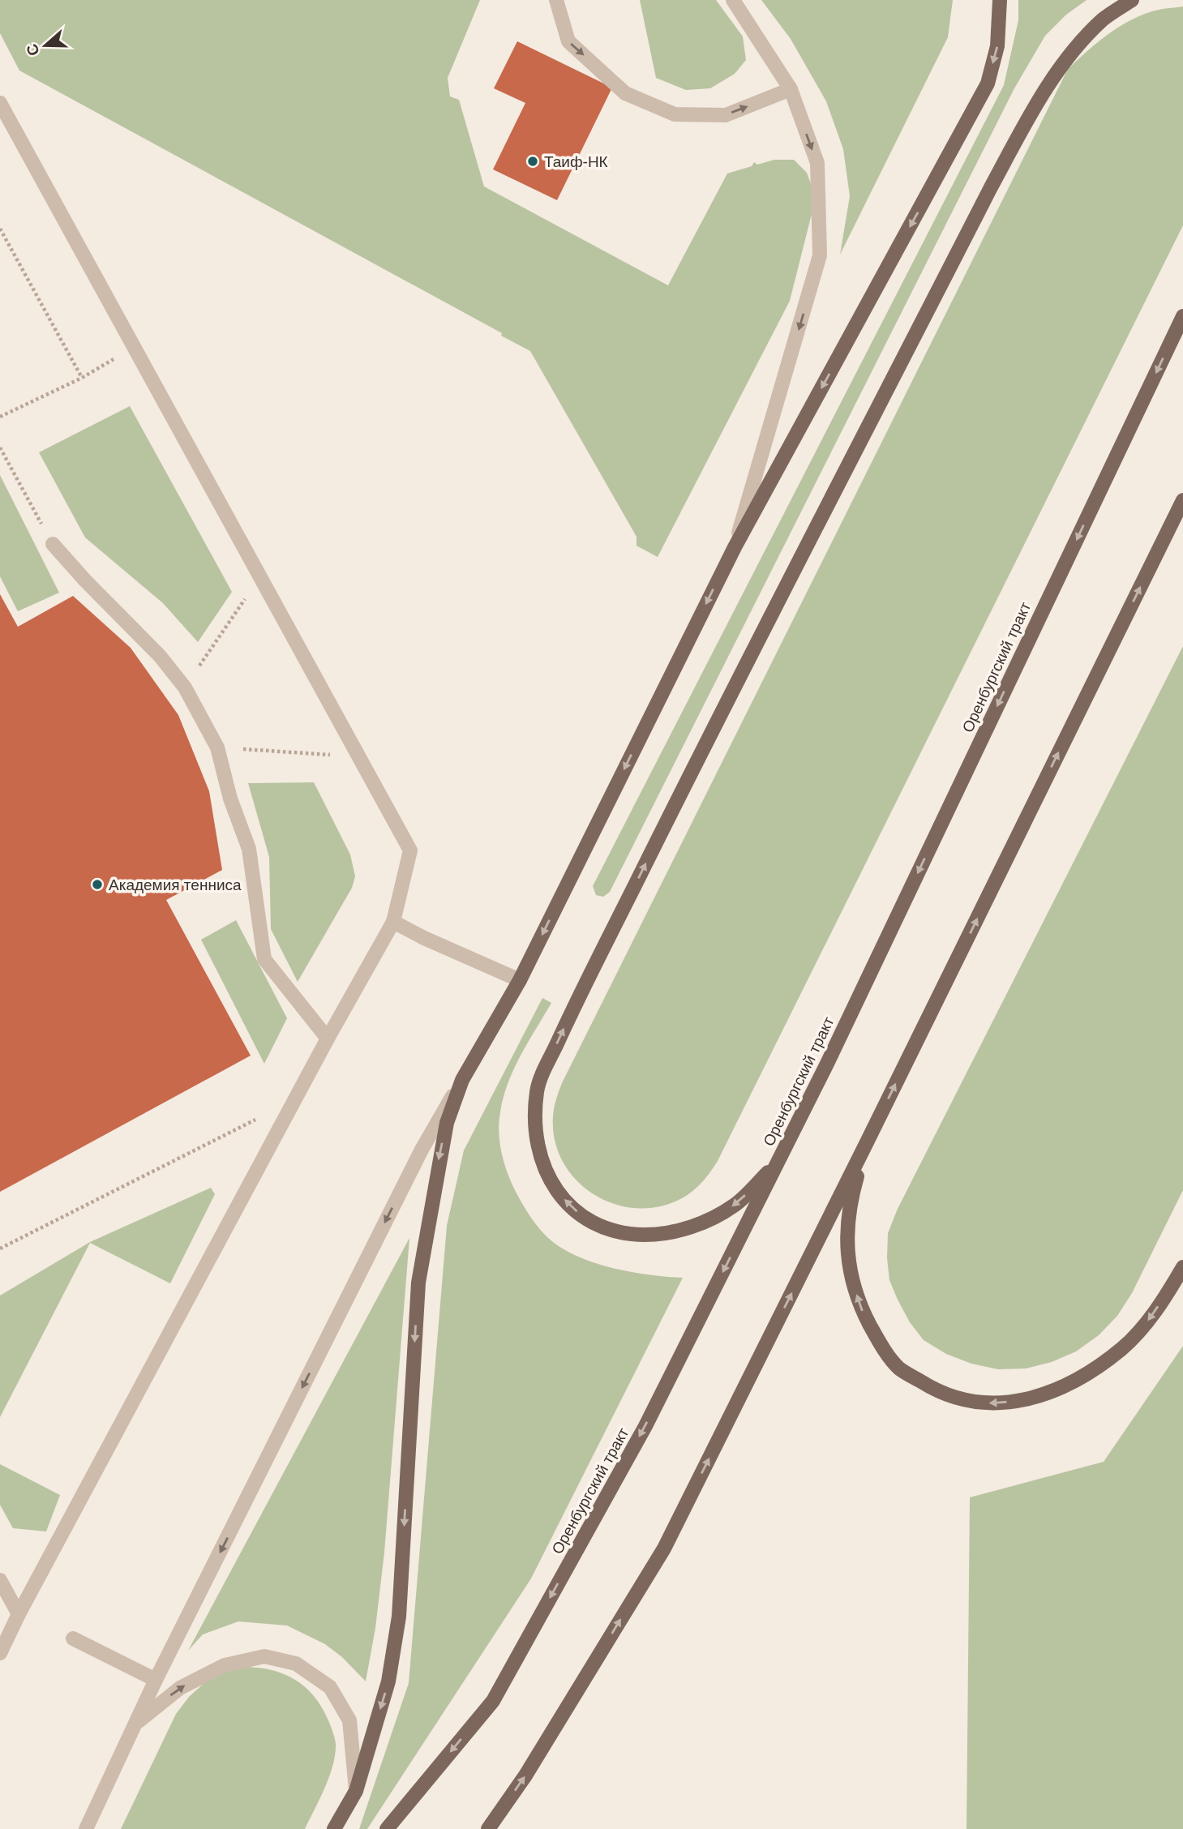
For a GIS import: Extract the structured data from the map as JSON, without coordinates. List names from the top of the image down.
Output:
{
  "streets": {
    "main road": ["Оренбургский тракт"]
  },
  "places": ["Таиф-НК", "Академия тенниса"],
  "north": "left"
}
